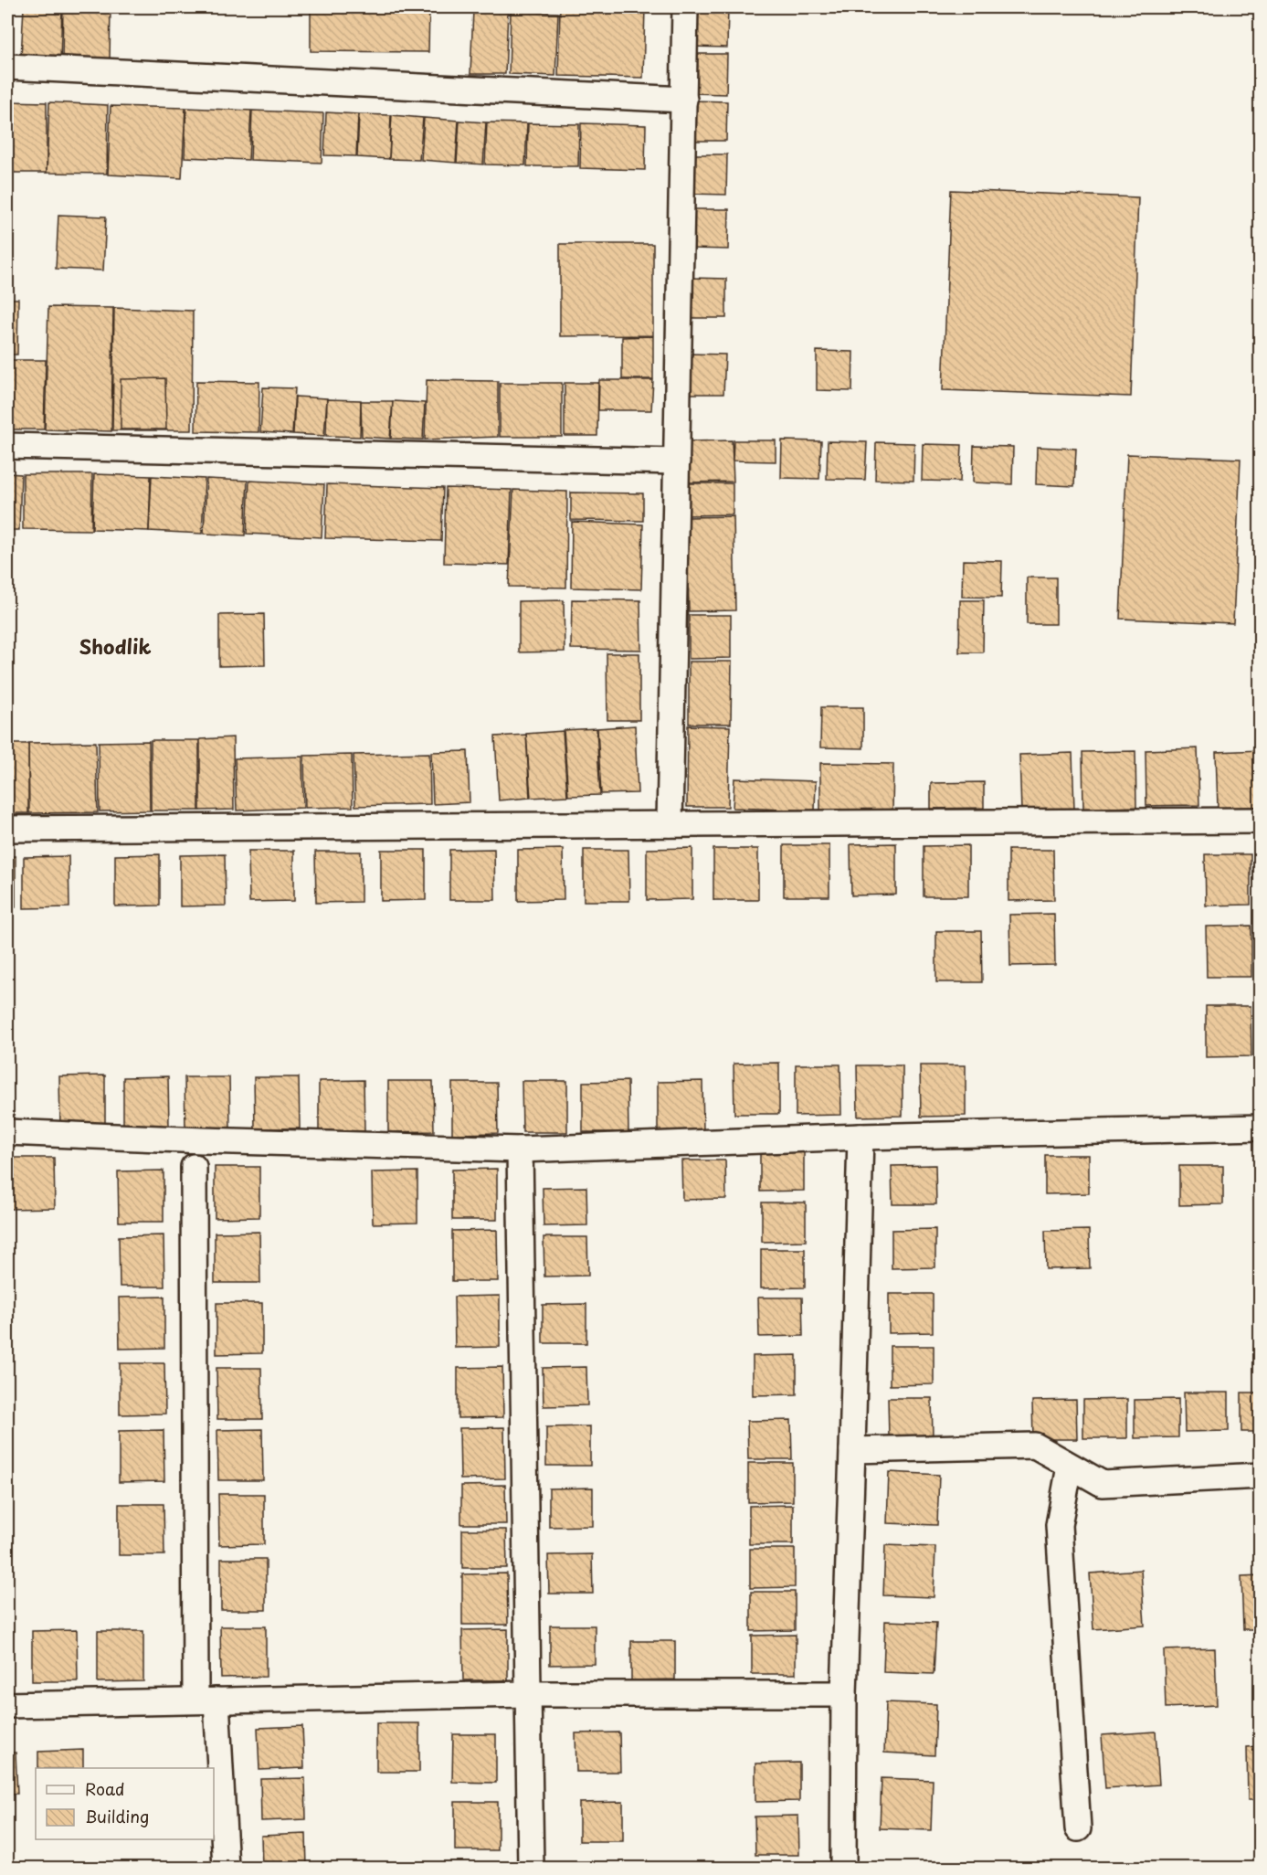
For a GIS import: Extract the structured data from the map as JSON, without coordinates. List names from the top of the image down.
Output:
{
  "districts": ["Shodlik"],
  "legend": ["Road", "Building"]
}
